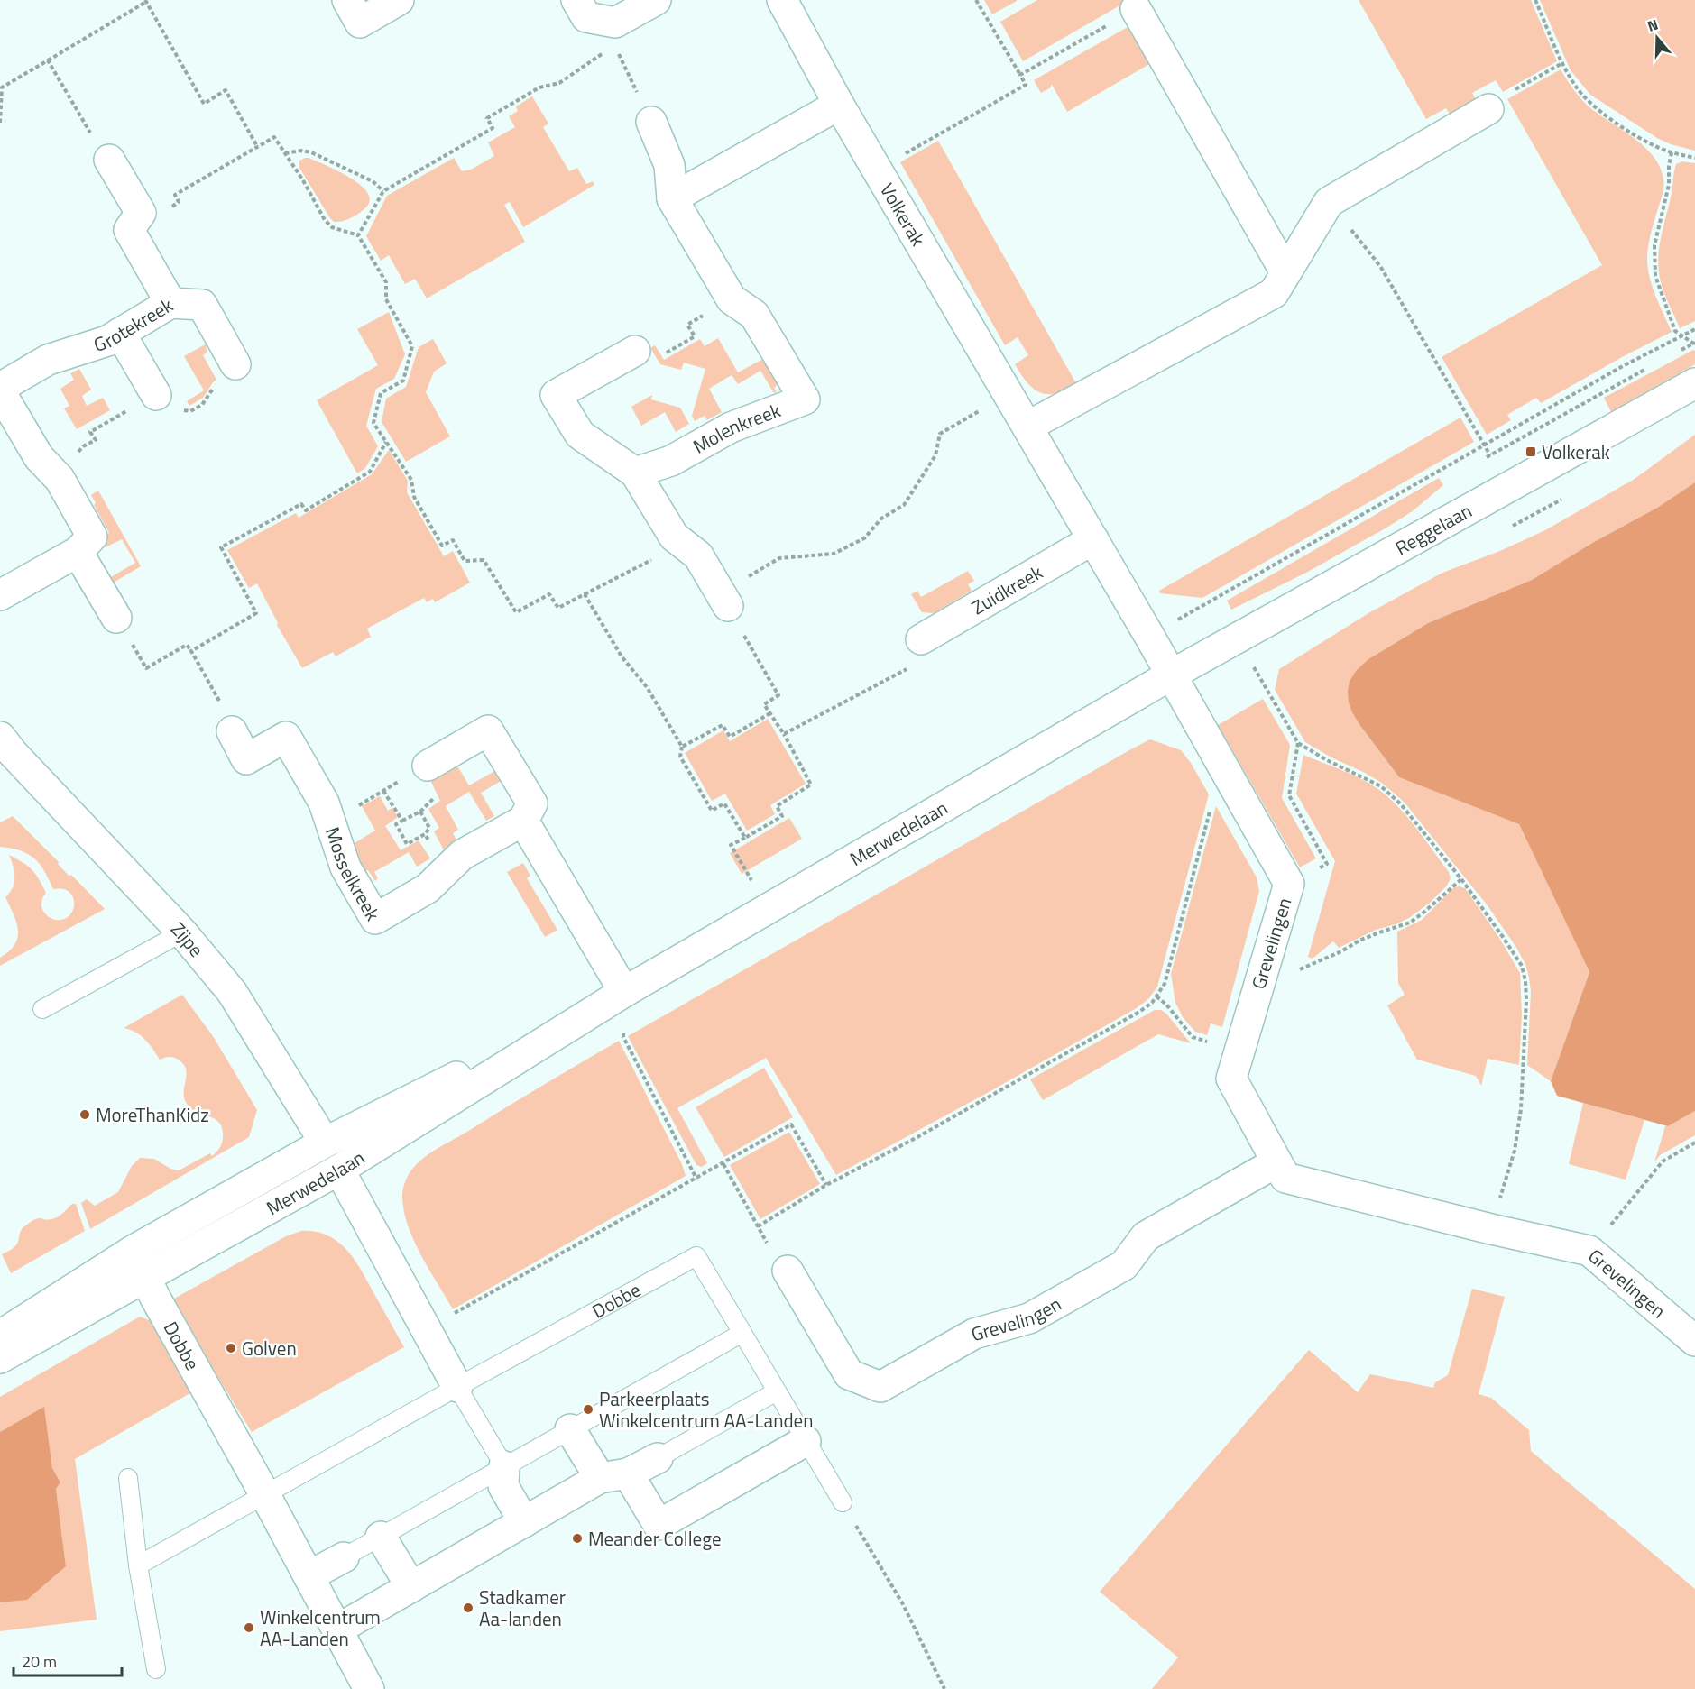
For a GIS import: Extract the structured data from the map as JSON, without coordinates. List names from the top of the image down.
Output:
{
  "streets": {
    "street": [
      "Volkerak",
      "Grotekreek",
      "Molenkreek",
      "Reggelaan",
      "Zuidkreek",
      "Merwedelaan",
      "Mosselkreek",
      "Zijpe",
      "Grevelingen",
      "Dobbe"
    ]
  },
  "crossings": [
    ["Volkerak", "Reggelaan"],
    ["Volkerak", "Zuidkreek"],
    ["Volkerak", "Merwedelaan"],
    ["Volkerak", "Grevelingen"],
    ["Reggelaan", "Merwedelaan"],
    ["Reggelaan", "Grevelingen"],
    ["Merwedelaan", "Zijpe"],
    ["Merwedelaan", "Grevelingen"],
    ["Merwedelaan", "Dobbe"]
  ],
  "places": {
    "transit": ["Volkerak"],
    "other": [
      "MoreThanKidz",
      "Golven",
      "Parkeerplaats Winkelcentrum AA-Landen",
      "Meander College",
      "Stadkamer Aa-landen",
      "Winkelcentrum AA-Landen"
    ]
  },
  "scale_bar": "20 m",
  "north": "top"
}
